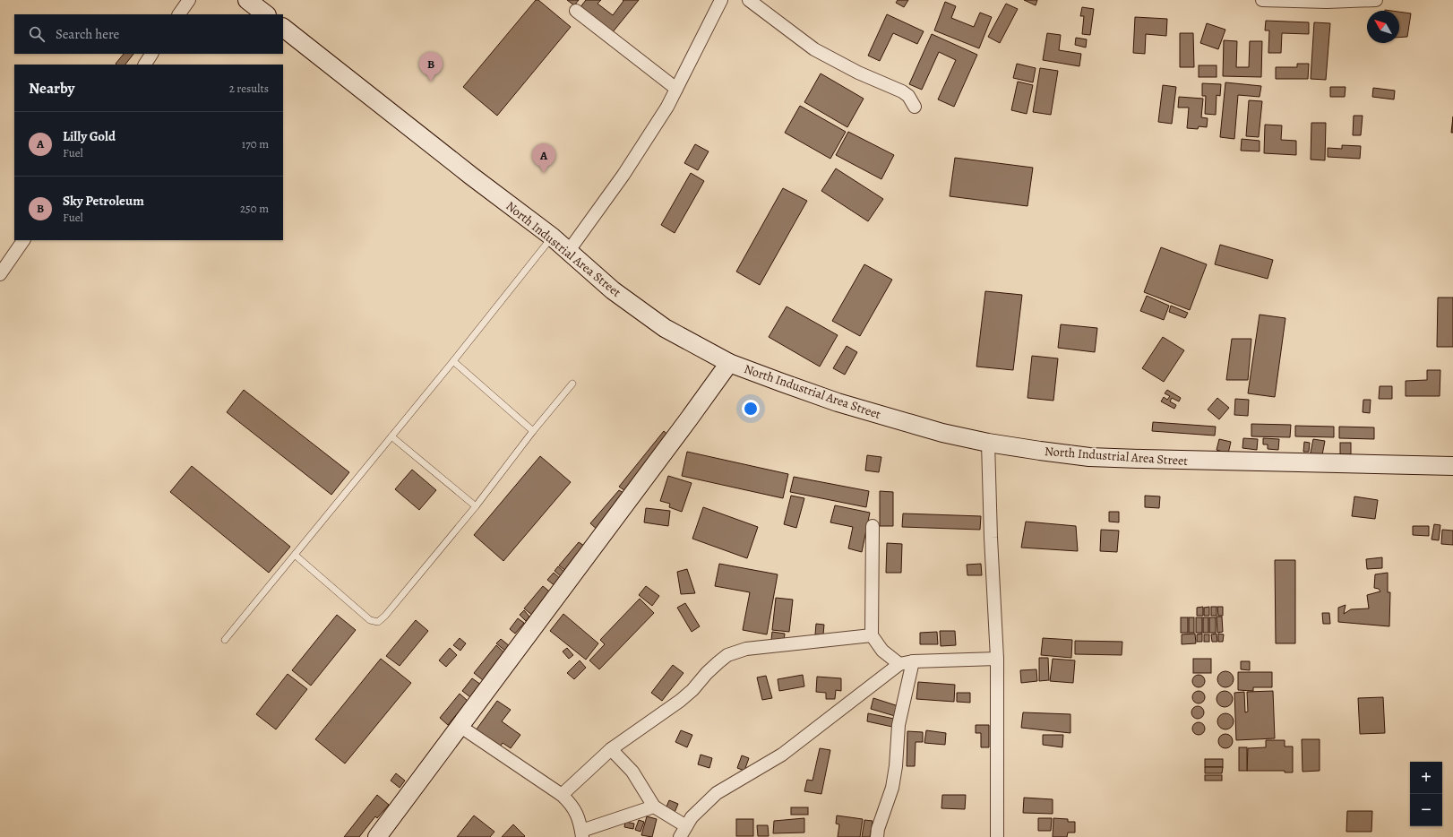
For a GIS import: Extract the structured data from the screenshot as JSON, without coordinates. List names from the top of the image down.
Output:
{
  "streets": {
    "main road": ["North Industrial Area Street"]
  },
  "north": "top left",
  "page": {
    "search": "Search here",
    "pins": ["B", "A"],
    "heading": ["Nearby", "2 results"],
    "list": [
      {
        "mark": "A",
        "name": "Lilly Gold",
        "note": "Fuel",
        "value": "170 m"
      },
      {
        "mark": "B",
        "name": "Sky Petroleum",
        "note": "Fuel",
        "value": "250 m"
      }
    ],
    "map_buttons": ["+", "−"]
  }
}
